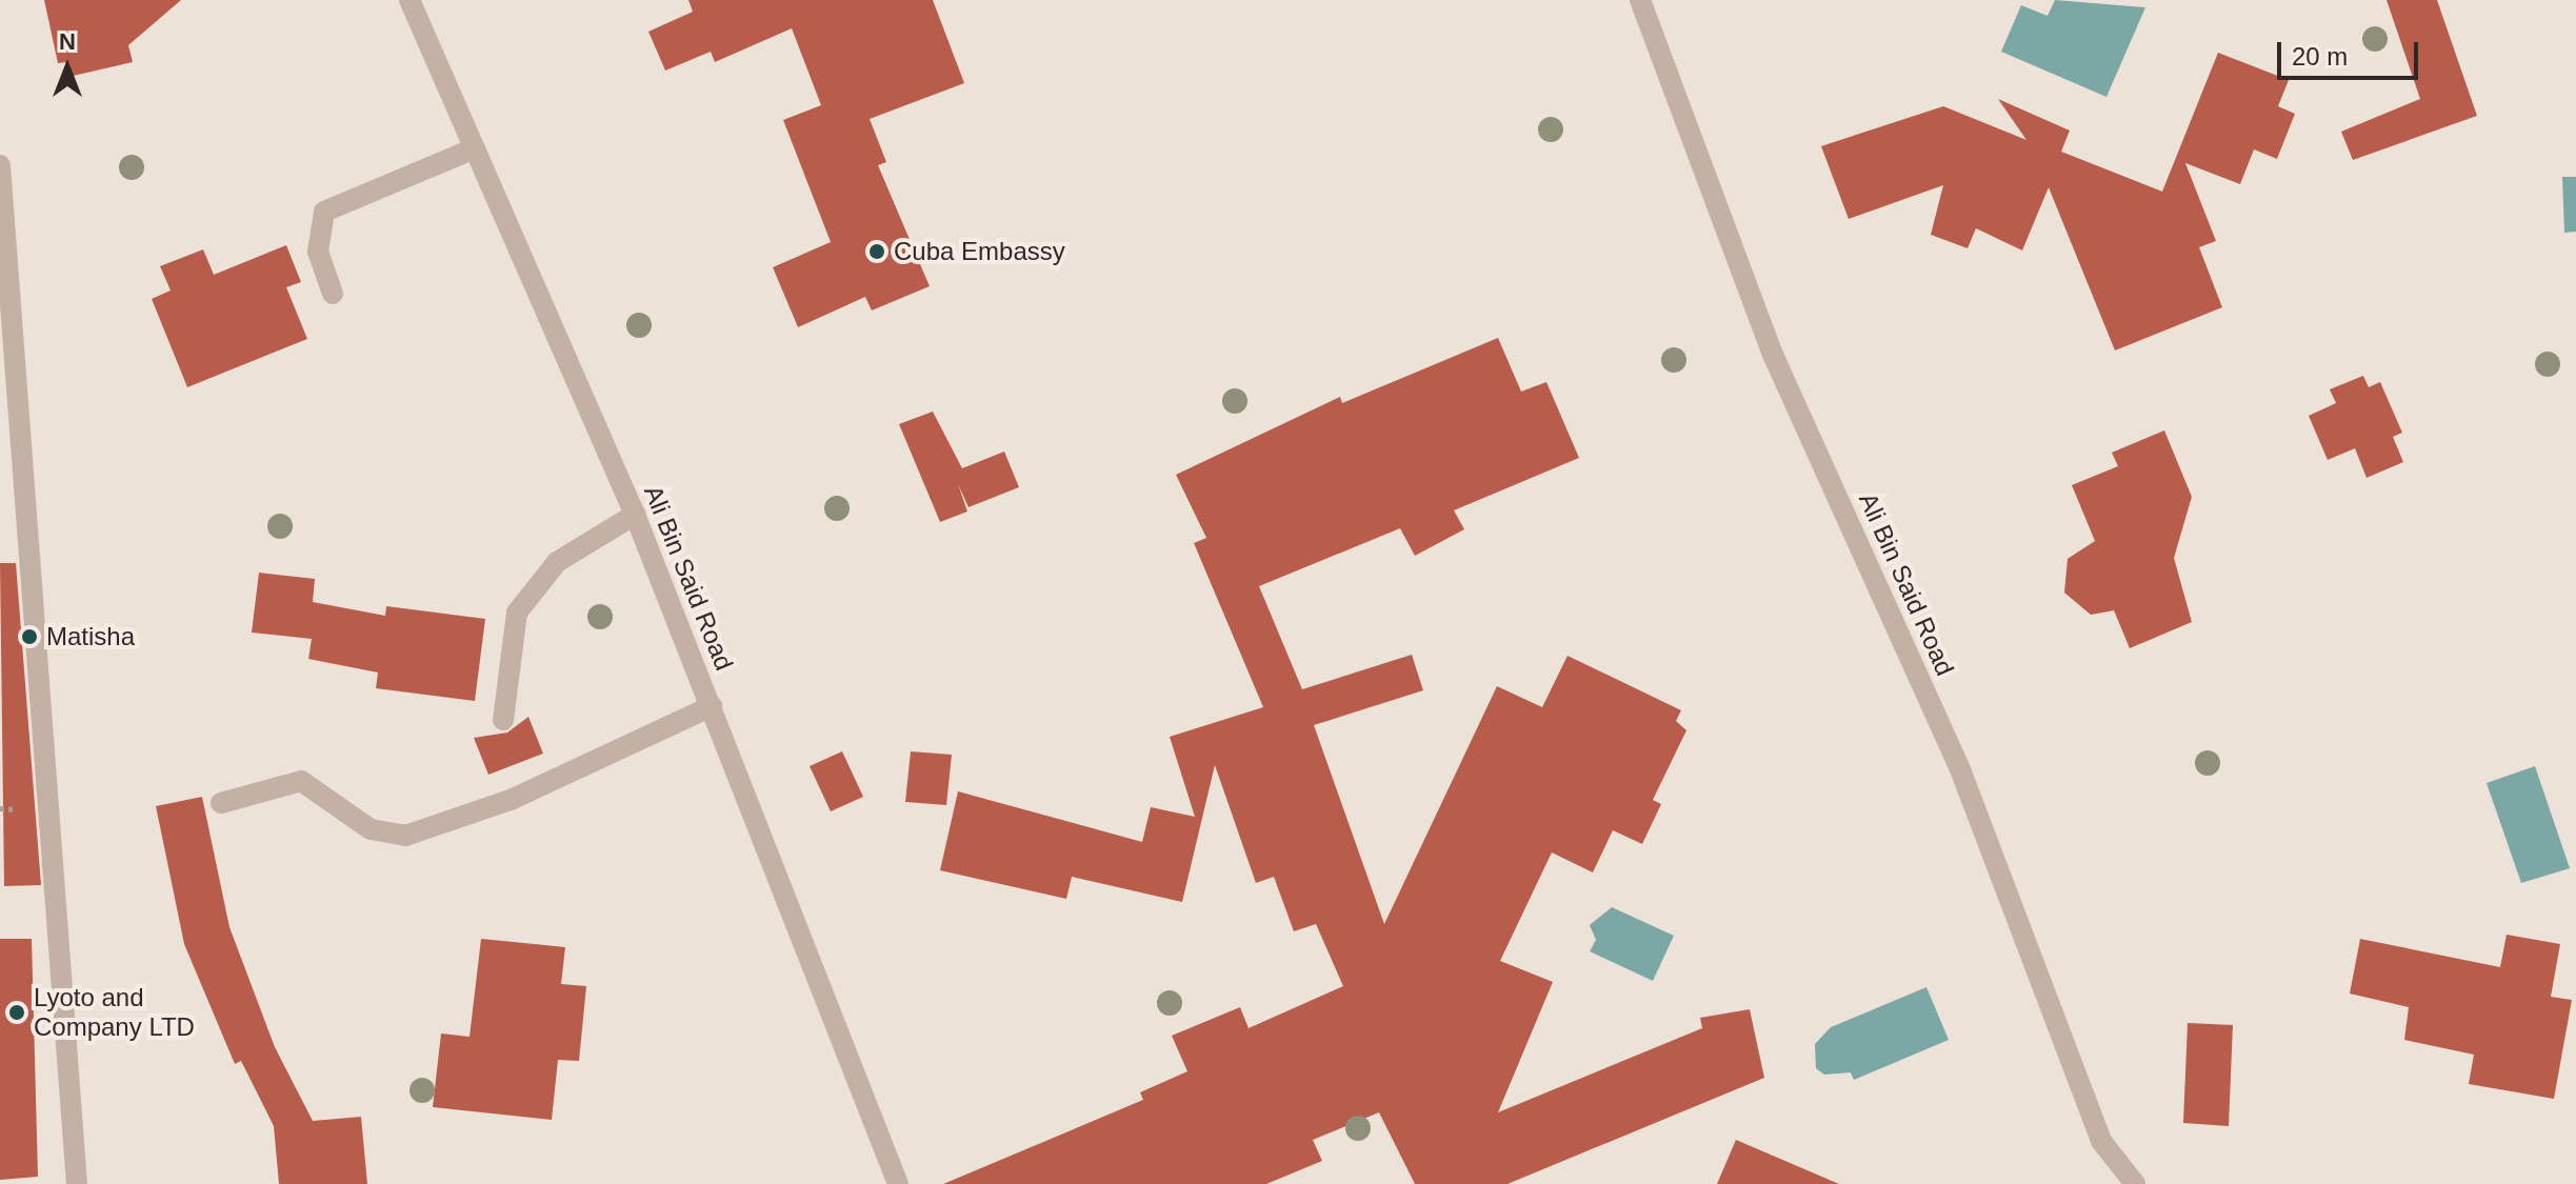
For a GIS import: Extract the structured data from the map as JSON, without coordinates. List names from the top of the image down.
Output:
{
  "streets": {
    "street": ["Ali Bin Said Road"]
  },
  "places": ["Cuba Embassy", "Matisha", "Lyoto and Company LTD"],
  "scale_bar": "20 m",
  "north": "top"
}
